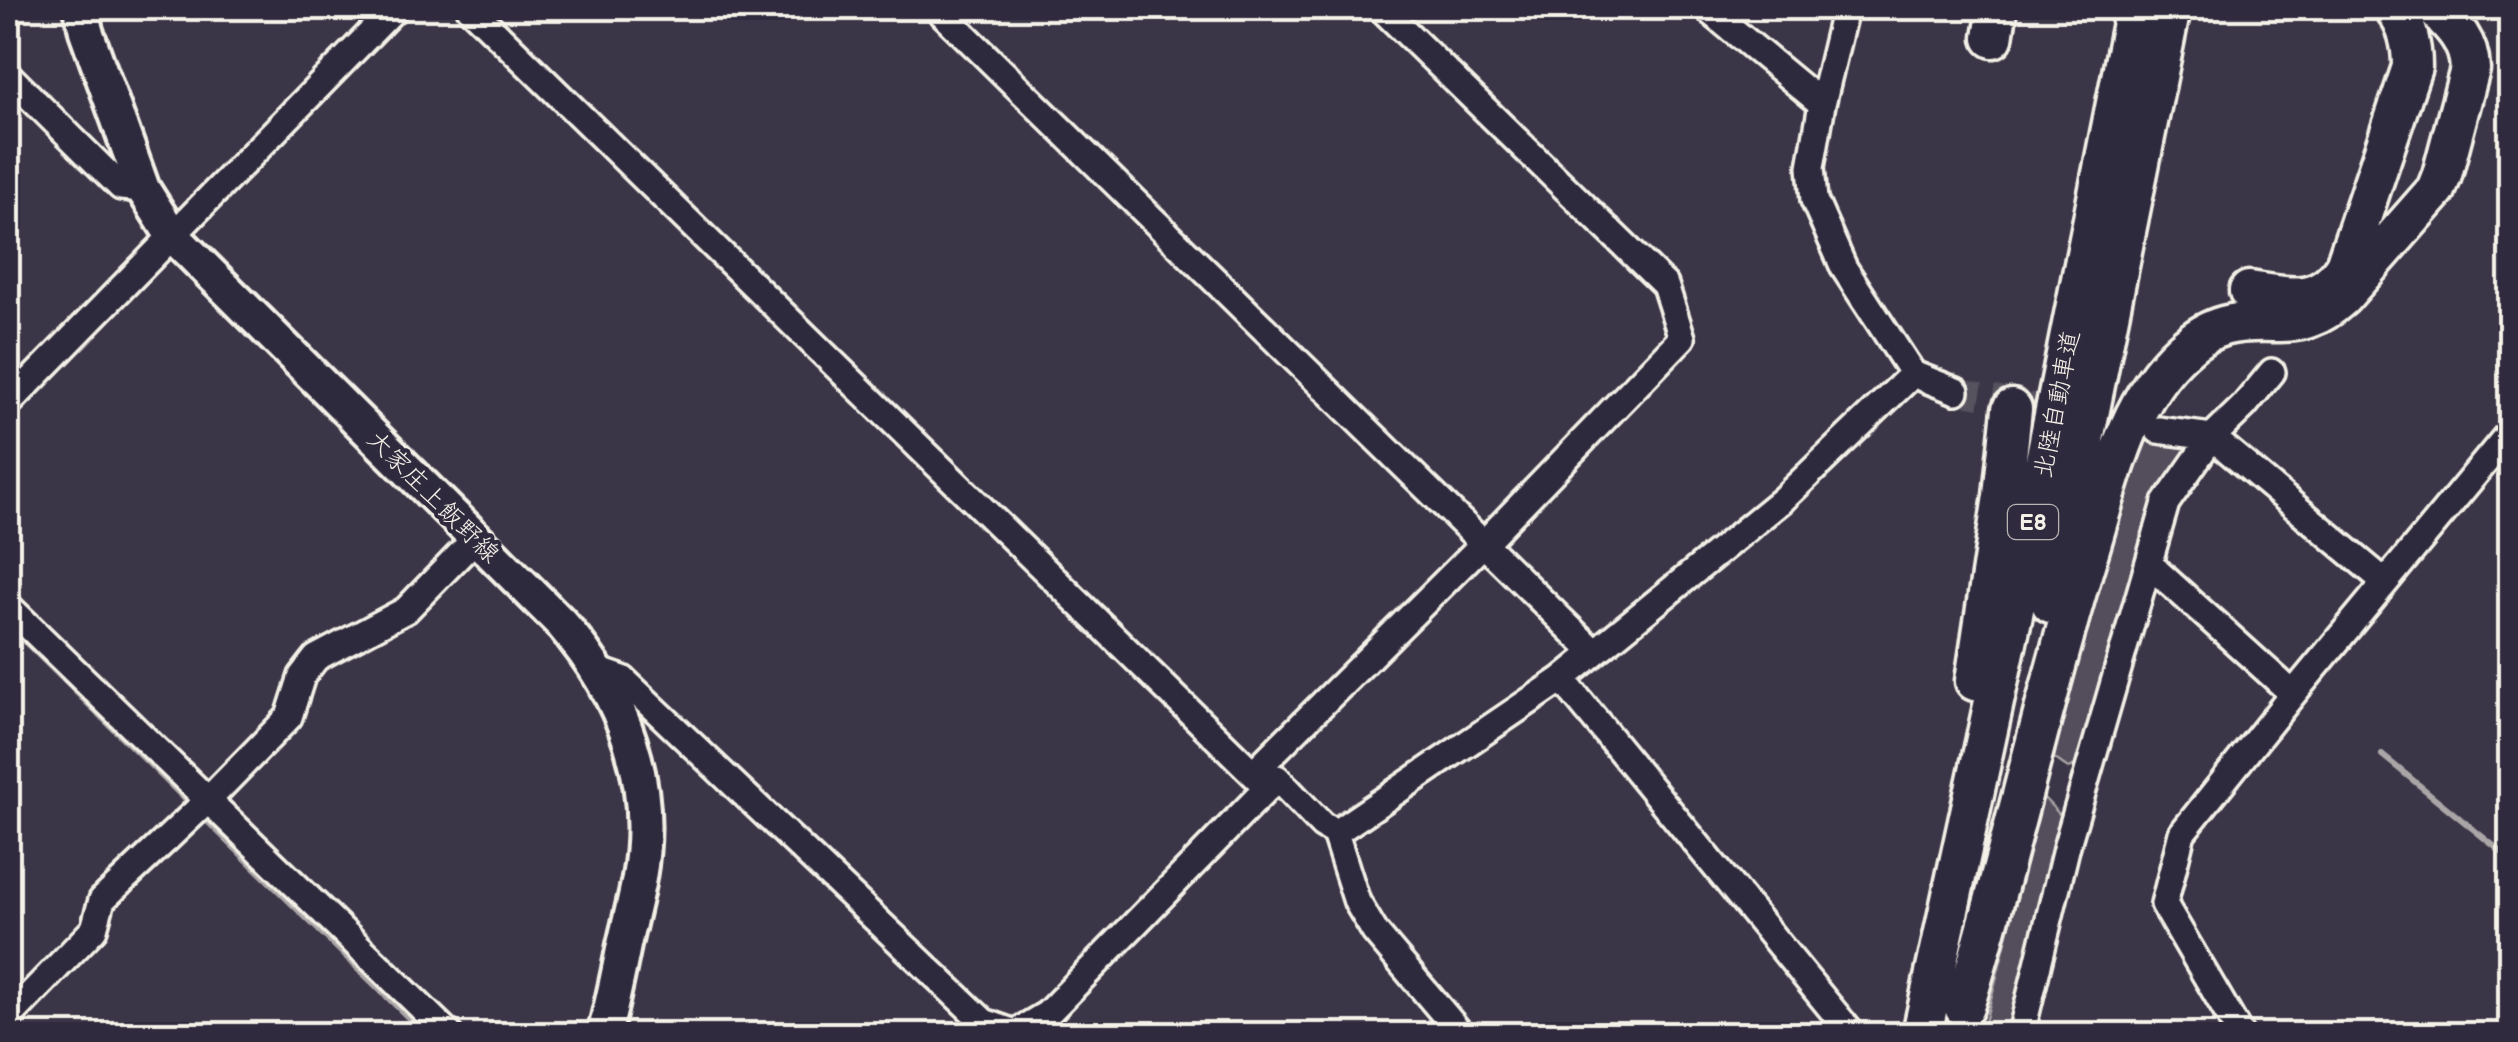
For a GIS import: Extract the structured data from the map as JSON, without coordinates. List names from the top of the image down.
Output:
{
  "streets": {
    "highway": ["北陸自動車道", "E8"],
    "main road": ["大家庄上飯野線"]
  }
}
